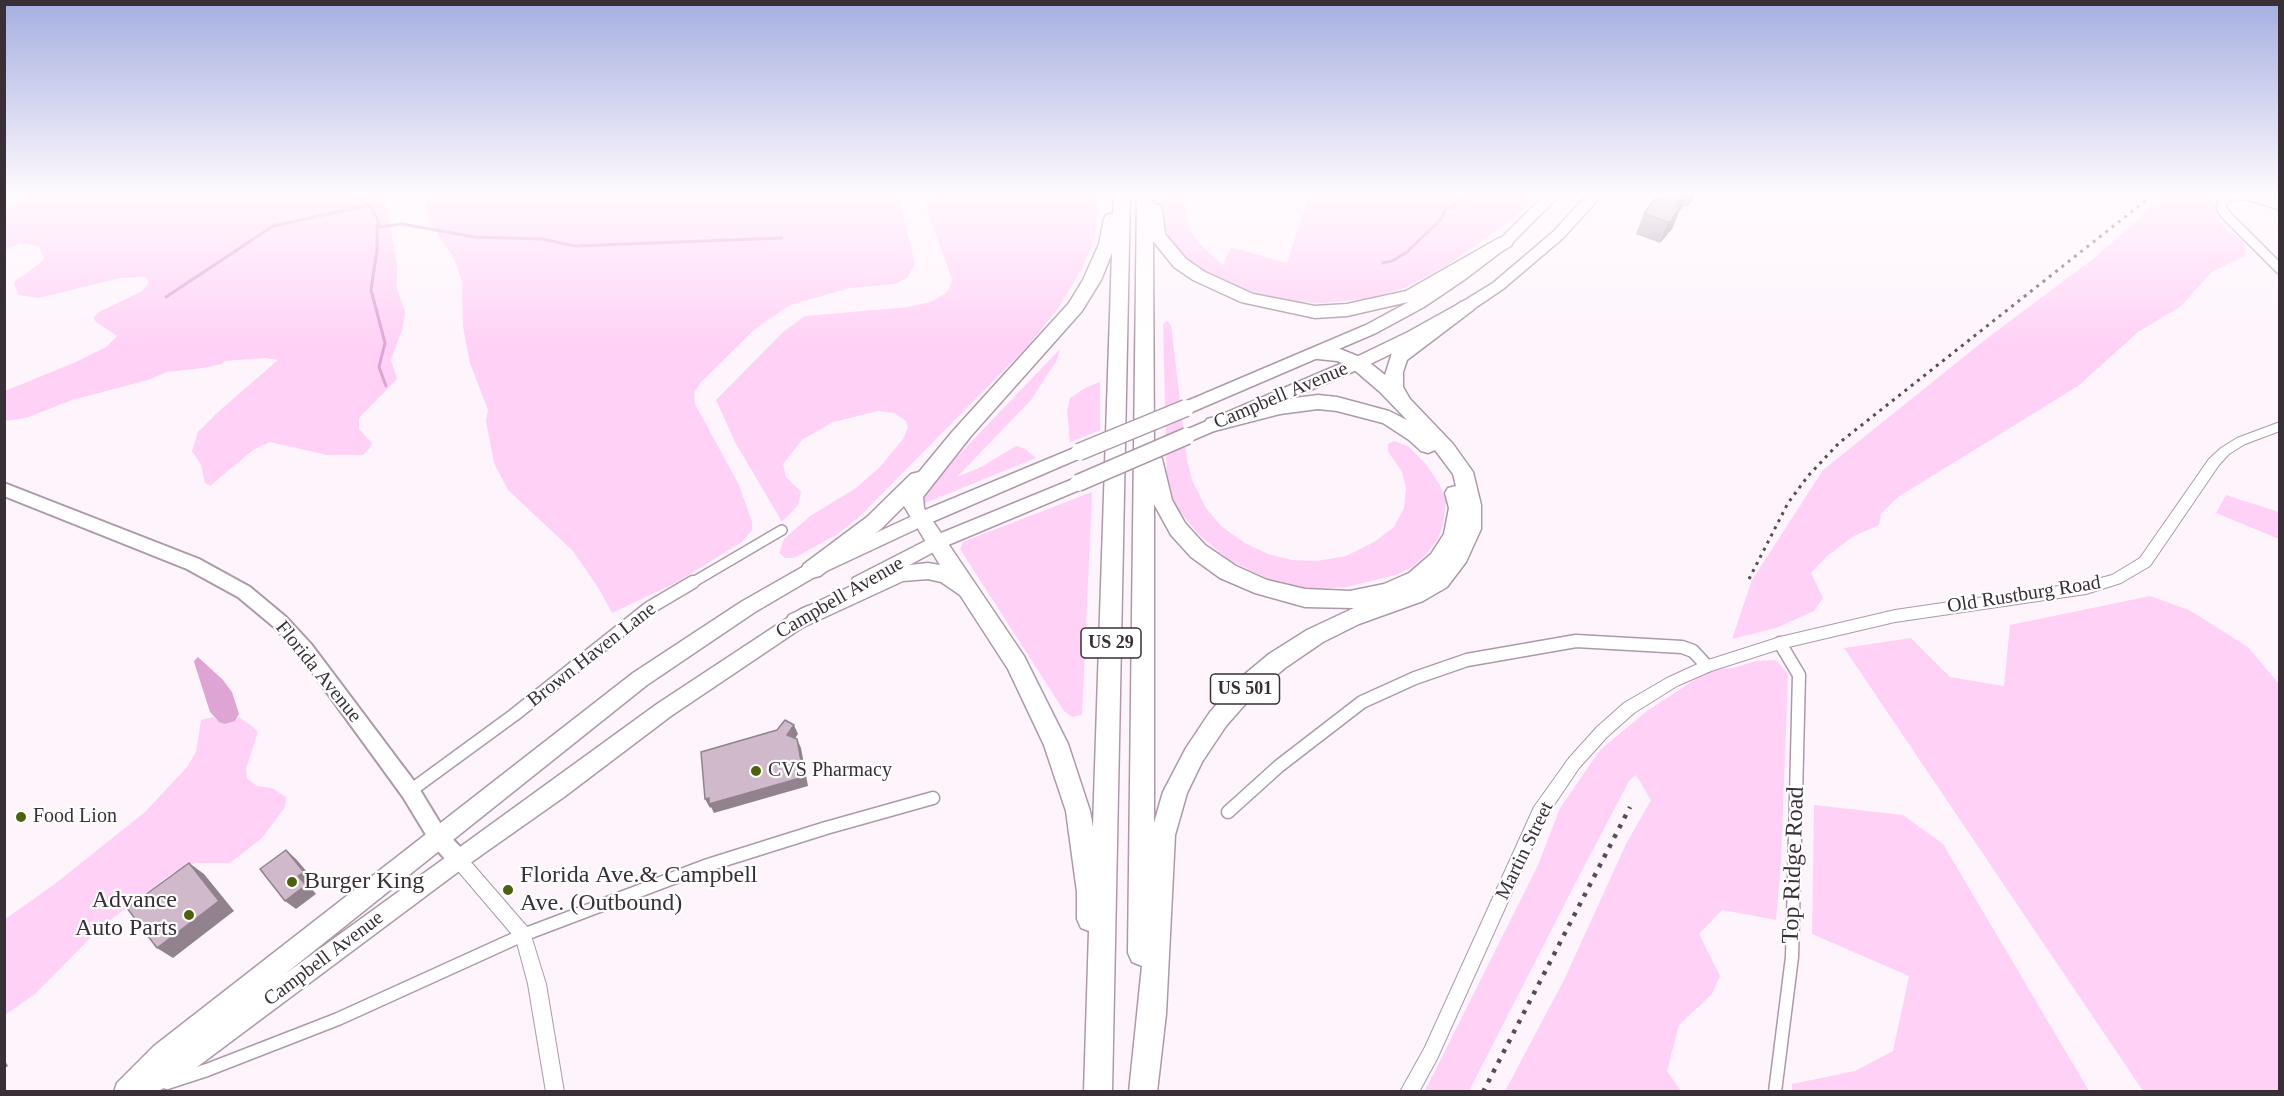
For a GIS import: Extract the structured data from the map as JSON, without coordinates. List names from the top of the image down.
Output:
{
  "streets": {
    "highway": ["US 29", "US 501"],
    "main road": ["Campbell Avenue", "Florida Avenue"],
    "street": [
      "Old Rustburg Road",
      "Brown Haven Lane",
      "Martin Street",
      "Top Ridge Road"
    ]
  },
  "crossings": [
    ["Campbell Avenue", "Florida Avenue"],
    ["Campbell Avenue", "US 501"],
    ["Old Rustburg Road", "Martin Street"],
    ["Old Rustburg Road", "Top Ridge Road"],
    ["US 29", "US 501"],
    ["Brown Haven Lane", "Florida Avenue"]
  ],
  "places": [
    "CVS Pharmacy",
    "Food Lion",
    "Burger King",
    "Florida Ave.& Campbell Ave. (Outbound)",
    "Advance Auto Parts"
  ]
}
